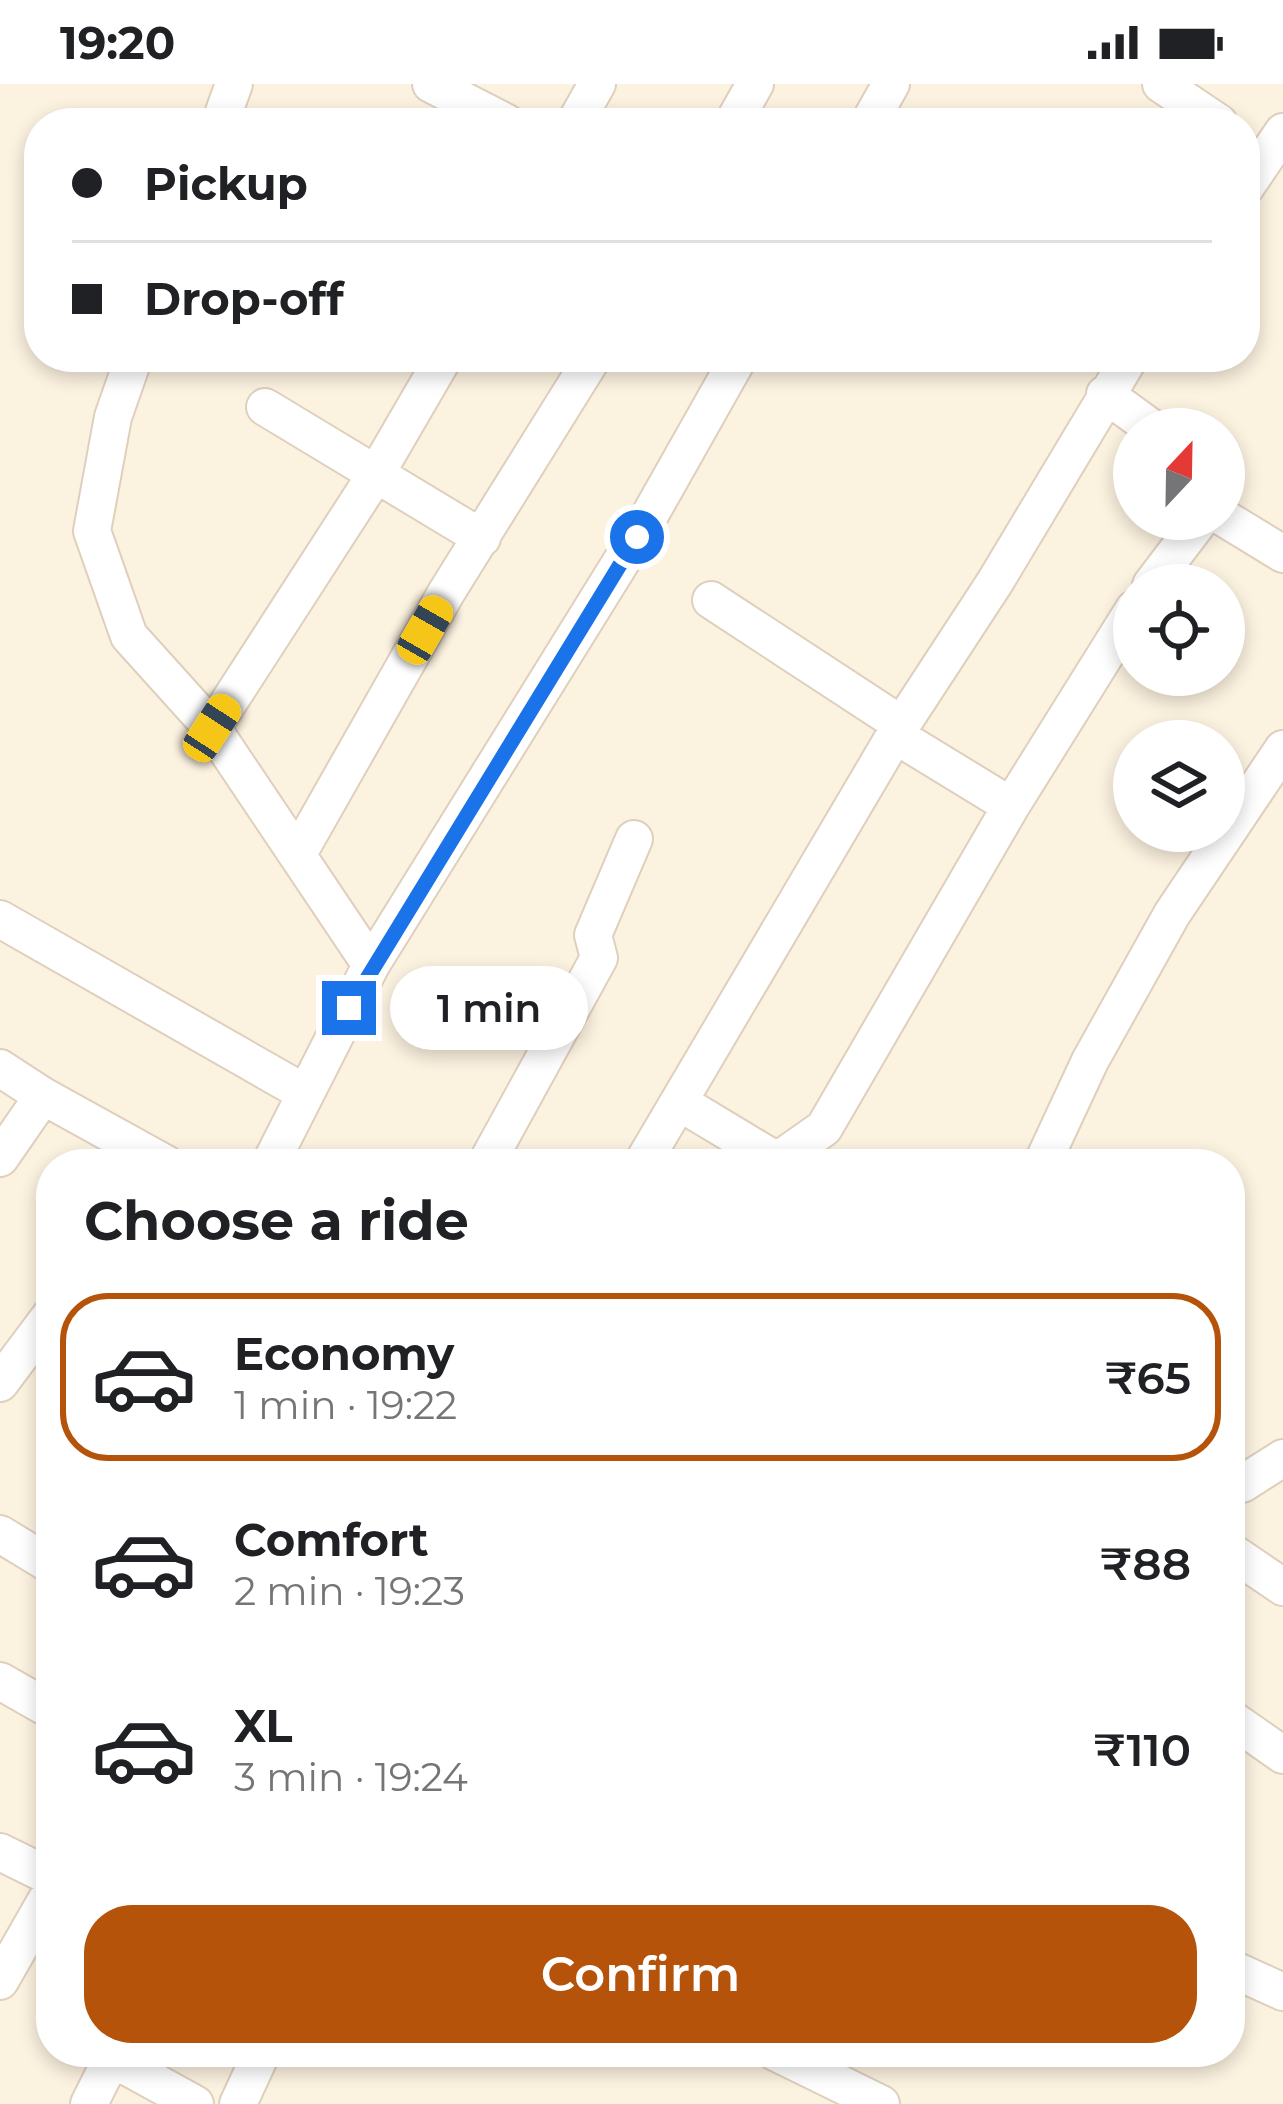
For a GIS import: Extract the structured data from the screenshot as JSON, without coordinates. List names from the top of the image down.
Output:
{
  "north": "top",
  "page": {
    "status": "19:20",
    "banner": ["Pickup", "Drop-off"],
    "bubble": "1 min",
    "heading": "Choose a ride",
    "list": [
      {
        "name": "Economy",
        "note": "1 min · 19:22",
        "value": "₹65"
      },
      {
        "name": "Comfort",
        "note": "2 min · 19:23",
        "value": "₹88"
      },
      {
        "name": "XL",
        "note": "3 min · 19:24",
        "value": "₹110"
      }
    ],
    "buttons": "Confirm"
  }
}
